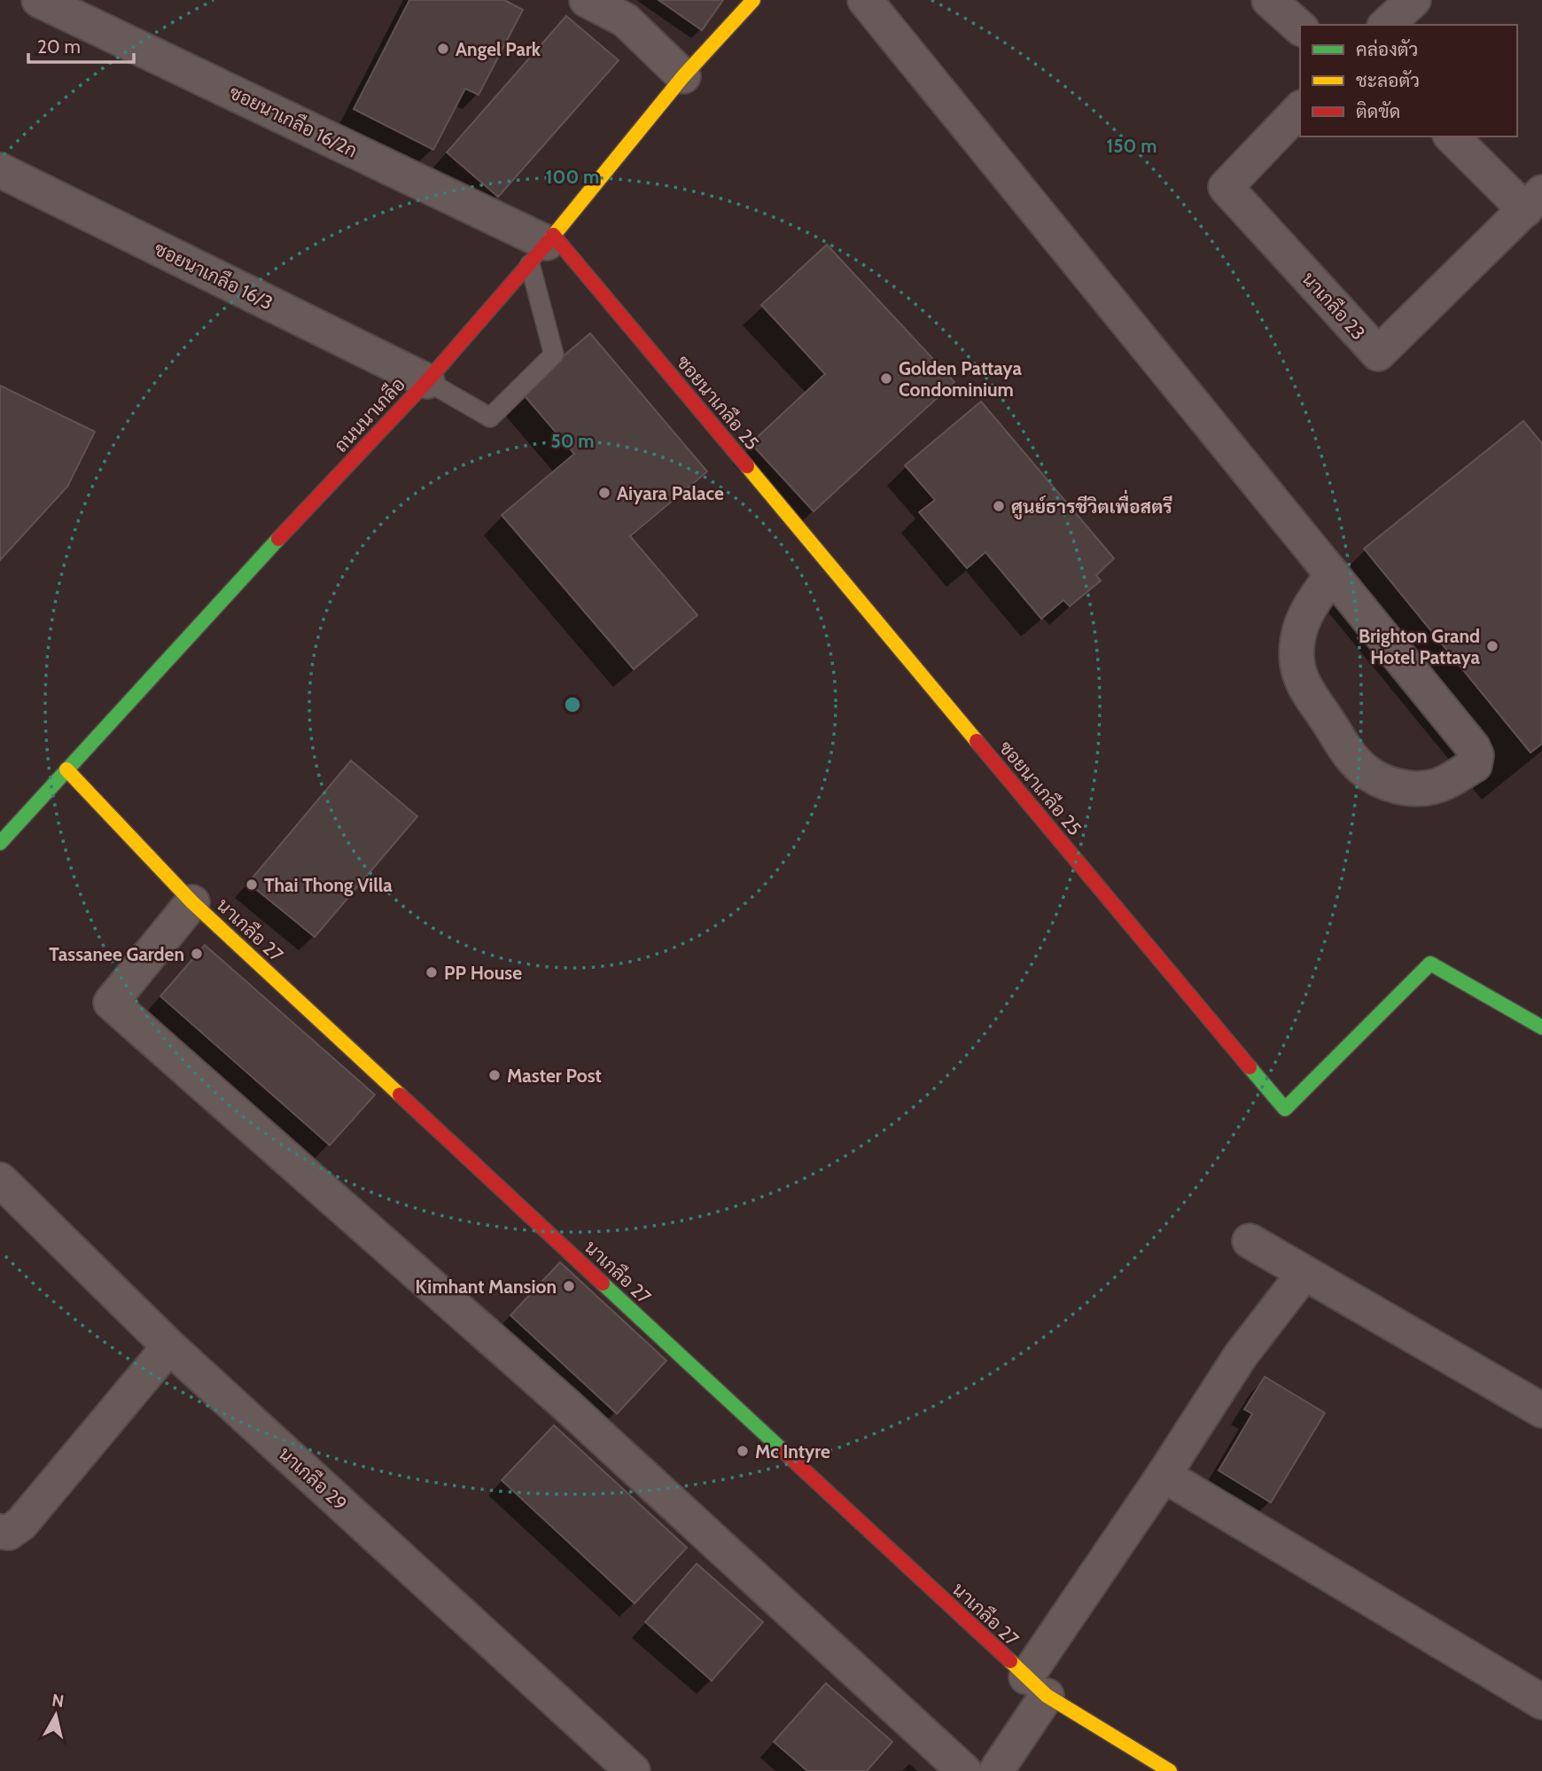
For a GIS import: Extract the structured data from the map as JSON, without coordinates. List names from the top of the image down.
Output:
{
  "streets": {
    "street": [
      "ซอยนาเกลือ 16/2ก",
      "ซอยนาเกลือ 16/3",
      "นาเกลือ 23",
      "ซอยนาเกลือ 25",
      "ถนนนาเกลือ",
      "นาเกลือ 27",
      "นาเกลือ 29"
    ]
  },
  "crossings": [
    ["ซอยนาเกลือ 16/2ก", "ซอยนาเกลือ 25"],
    ["ซอยนาเกลือ 16/2ก", "ถนนนาเกลือ"],
    ["ซอยนาเกลือ 16/3", "ถนนนาเกลือ"],
    ["ซอยนาเกลือ 25", "ถนนนาเกลือ"],
    ["ถนนนาเกลือ", "นาเกลือ 27"]
  ],
  "places": [
    "Angel Park",
    "Golden Pattaya Condominium",
    "Aiyara Palace",
    "ศูนย์ธารชีวิตเพื่อสตรี",
    "Brighton Grand Hotel Pattaya",
    "Thai Thong Villa",
    "Tassanee Garden",
    "PP House",
    "Master Post",
    "Kimhant Mansion",
    "Mc Intyre"
  ],
  "legend": ["คล่องตัว", "ชะลอตัว", "ติดขัด"],
  "scale_bar": "20 m",
  "north": "top",
  "rings": ["150 m", "100 m", "50 m"]
}
